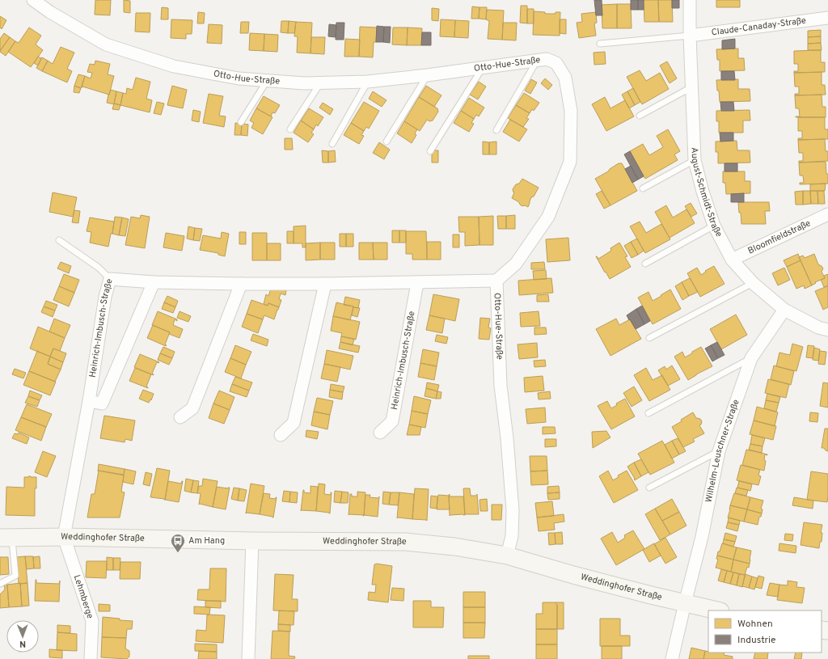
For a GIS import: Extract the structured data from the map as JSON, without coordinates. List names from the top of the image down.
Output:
{
  "streets": {
    "street": [
      "Claude-Canaday-Straße",
      "Otto-Hue-Straße",
      "August-Schmidt-Straße",
      "Bloomfieldstraße",
      "Heinrich-Imbusch-Straße",
      "Wilhelm-Leuschner-Straße",
      "Weddinghofer Straße",
      "Lehmberge"
    ]
  },
  "crossings": [
    ["Claude-Canaday-Straße", "August-Schmidt-Straße"],
    ["Otto-Hue-Straße", "Heinrich-Imbusch-Straße"],
    ["Otto-Hue-Straße", "Weddinghofer Straße"],
    ["August-Schmidt-Straße", "Bloomfieldstraße"],
    ["August-Schmidt-Straße", "Wilhelm-Leuschner-Straße"],
    ["Heinrich-Imbusch-Straße", "Weddinghofer Straße"],
    ["Heinrich-Imbusch-Straße", "Lehmberge"],
    ["Wilhelm-Leuschner-Straße", "Weddinghofer Straße"],
    ["Weddinghofer Straße", "Lehmberge"]
  ],
  "places": {
    "bus stop": ["Am Hang"]
  },
  "legend": ["Wohnen", "Industrie"],
  "north": "bottom"
}
